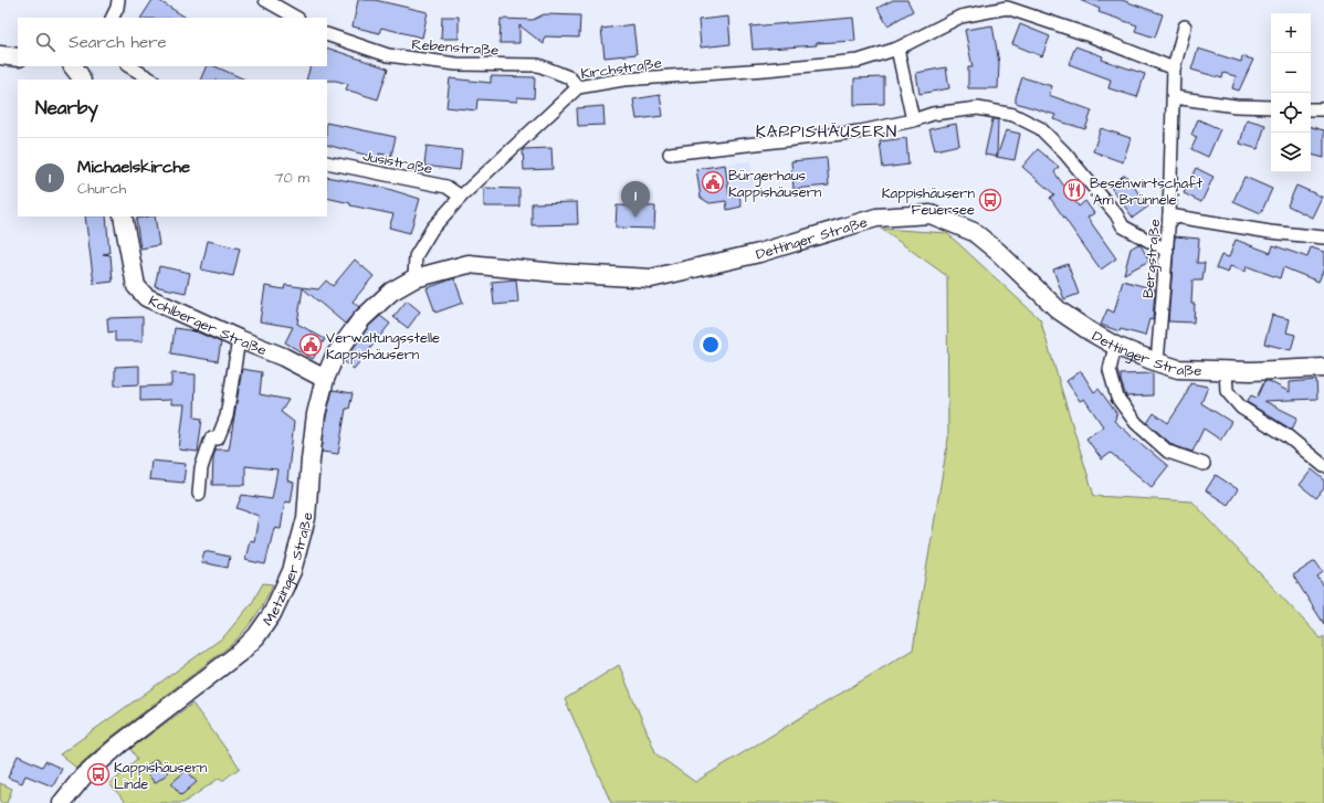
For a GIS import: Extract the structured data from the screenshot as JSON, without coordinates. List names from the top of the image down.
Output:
{
  "streets": {
    "street": [
      "Rebenstraße",
      "Kirchstraße",
      "Jusistraße",
      "Dettinger Straße",
      "Bergstraße",
      "Kohlberger Straße",
      "Metzinger Straße"
    ]
  },
  "crossings": [
    ["Rebenstraße", "Kirchstraße"],
    ["Kirchstraße", "Jusistraße"],
    ["Kirchstraße", "Dettinger Straße"],
    ["Kirchstraße", "Bergstraße"],
    ["Kirchstraße", "Metzinger Straße"],
    ["Dettinger Straße", "Bergstraße"],
    ["Dettinger Straße", "Metzinger Straße"],
    ["Kohlberger Straße", "Metzinger Straße"]
  ],
  "districts": ["KAPPISHÄUSERN"],
  "places": {
    "public building": ["Bürgerhaus Kappishäusern", "Verwaltungsstelle Kappishäusern"],
    "restaurant": ["Besenwirtschaft \"Am Brünnele\""],
    "bus stop": ["Kappishäusern Feuersee", "Kappishäusern Linde"]
  },
  "page": {
    "map_buttons": ["+", "−"],
    "search": "Search here",
    "heading": "Nearby",
    "list": [
      {
        "mark": "1",
        "name": "Michaelskirche",
        "note": "Church",
        "value": "70 m"
      }
    ],
    "pins": "1"
  }
}
